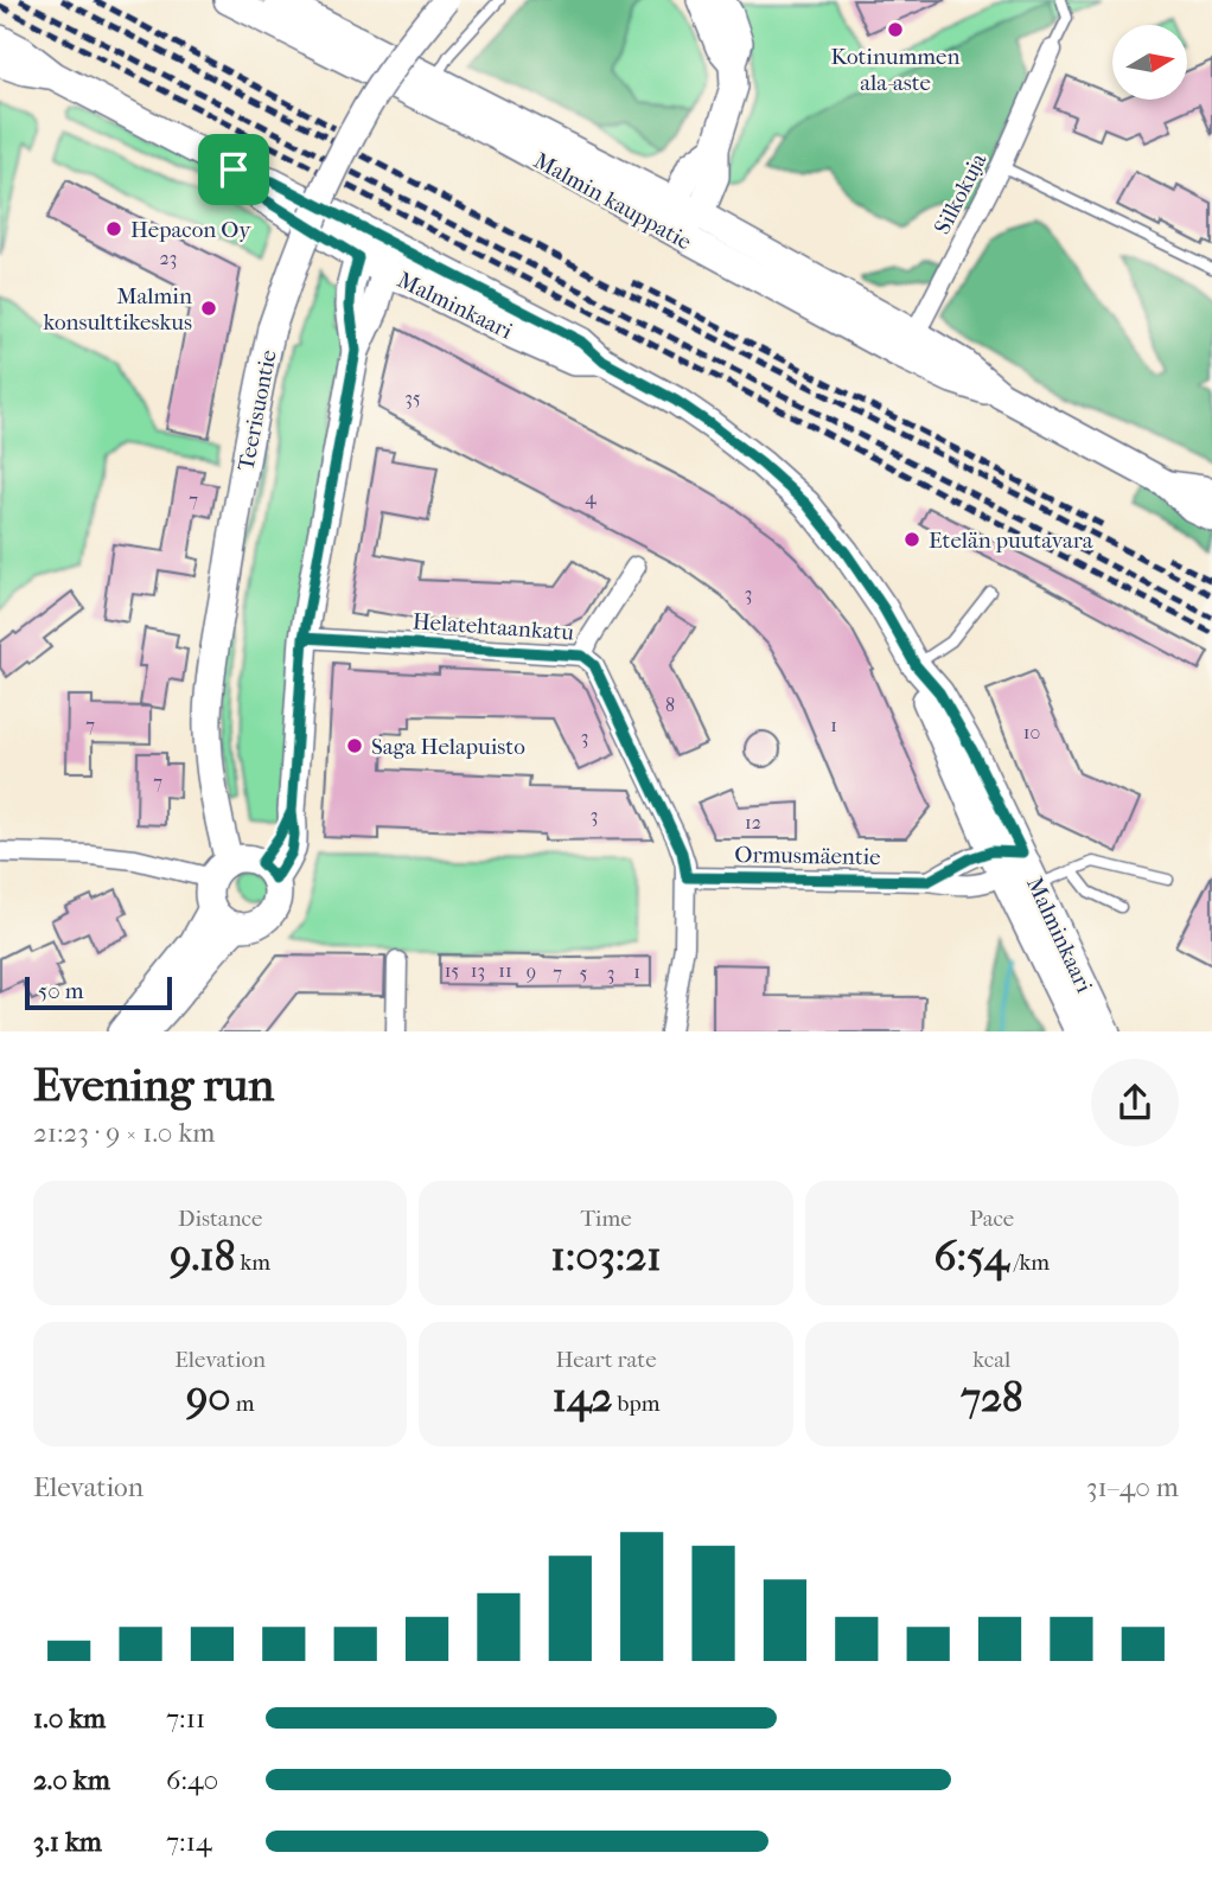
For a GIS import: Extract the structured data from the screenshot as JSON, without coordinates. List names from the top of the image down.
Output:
{
  "streets": {
    "main road": ["Malmin kauppatie", "Malminkaari", "Teerisuontie"],
    "street": ["Silkokuja", "Helatehtaankatu", "Ormusmäentie"]
  },
  "crossings": [
    ["Silkokuja", "Malmin kauppatie"],
    ["Malminkaari", "Ormusmäentie"],
    ["Helatehtaankatu", "Ormusmäentie"]
  ],
  "places": [
    "Kotinummen ala-aste",
    "Hepacon Oy",
    "Malmin konsulttikeskus",
    "Etelän puutavara",
    "Saga Helapuisto"
  ],
  "house_numbers": [
    "23",
    "35",
    "4",
    "7",
    "3",
    "8",
    "7",
    "1",
    "10",
    "3",
    "7",
    "3",
    "12",
    "15",
    "13",
    "11",
    "9",
    "1",
    "7",
    "5",
    "3"
  ],
  "scale_bar": "50 m",
  "north": "right",
  "page": {
    "scale": "50 m",
    "heading": ["Evening run", "21:23 · 9 × 1.0 km"],
    "stats": [
      ["Distance", "9.18 km"],
      ["Time", "1:03:21"],
      ["Pace", "6:54 /km"],
      ["Elevation", "90 m"],
      ["Heart rate", "142 bpm"],
      ["kcal", "728"]
    ],
    "chart": ["Elevation", "31–40 m"],
    "list": [
      {
        "name": "1.0 km",
        "note": "7:11"
      },
      {
        "name": "2.0 km",
        "note": "6:40"
      },
      {
        "name": "3.1 km",
        "note": "7:14"
      }
    ]
  }
}
